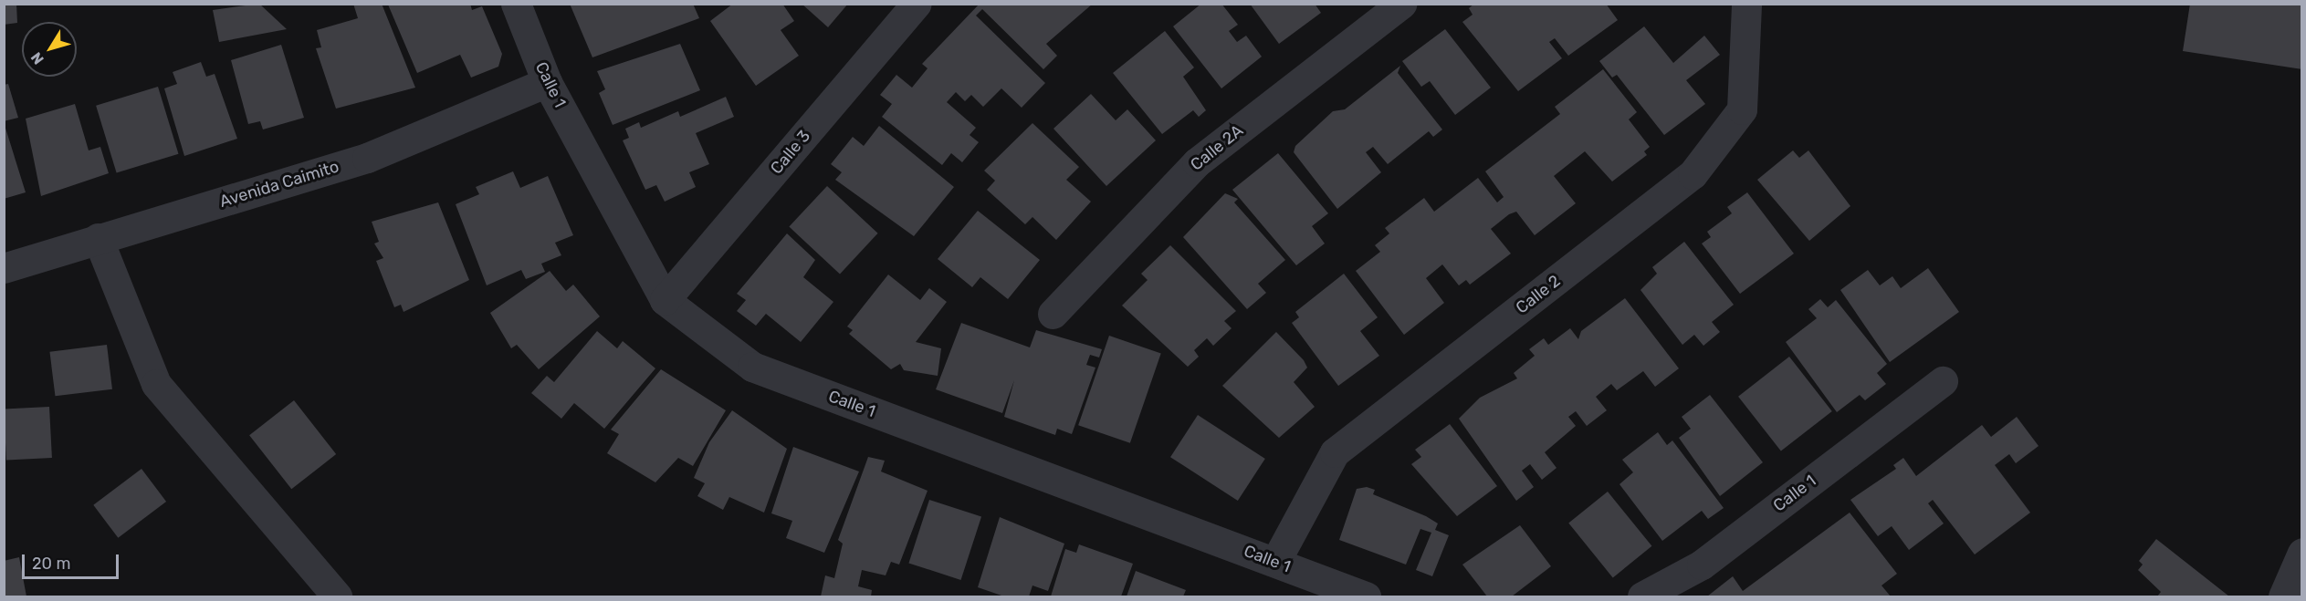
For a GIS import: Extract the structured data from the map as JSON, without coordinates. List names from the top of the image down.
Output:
{
  "streets": {
    "street": [
      "Calle 1",
      "Calle 2A",
      "Calle 3",
      "Avenida Caimito",
      "Calle 2"
    ]
  },
  "crossings": [
    ["Calle 1", "Calle 3"],
    ["Calle 1", "Avenida Caimito"],
    ["Calle 1", "Calle 2"]
  ],
  "scale_bar": "20 m",
  "north": "bottom left"
}
